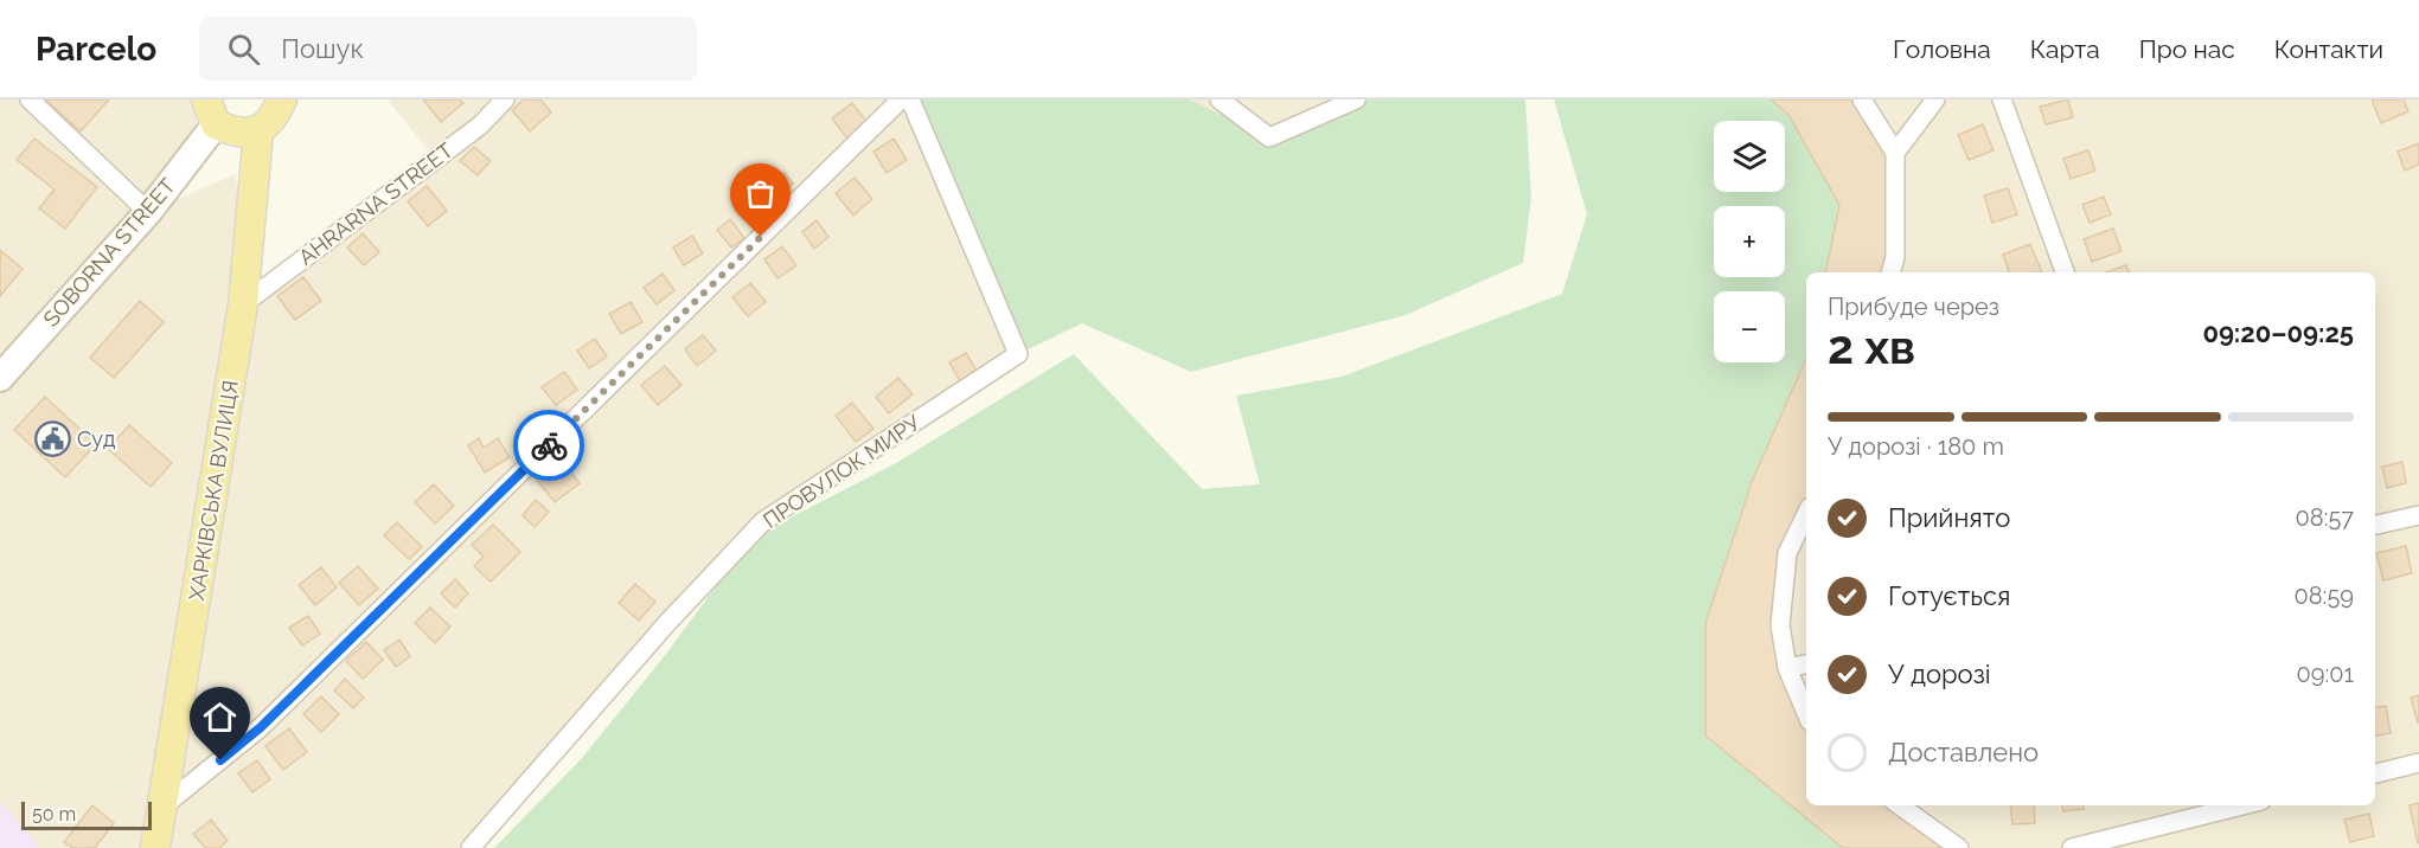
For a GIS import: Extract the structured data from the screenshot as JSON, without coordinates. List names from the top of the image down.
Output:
{
  "streets": {
    "main road": ["ХАРКІВСЬКА ВУЛИЦЯ"],
    "street": ["AHRARNA STREET", "SOBORNA STREET", "ПРОВУЛОК МИРУ"]
  },
  "crossings": [
    ["AHRARNA STREET", "ХАРКІВСЬКА ВУЛИЦЯ"]
  ],
  "places": {
    "public building": ["Суд"]
  },
  "scale_bar": "50 m",
  "page": {
    "header": "Parcelo",
    "search": "Пошук",
    "nav": [
      "Головна",
      "Карта",
      "Про нас",
      "Контакти"
    ],
    "map_buttons": ["+", "−"],
    "heading": ["2 хв", "Прибуде через", "09:20–09:25"],
    "bar": "У дорозі · 180 m",
    "list": [
      ["Прийнято", "08:57"],
      ["Готується", "08:59"],
      ["У дорозі", "09:01"],
      "Доставлено"
    ],
    "scale": "50 m"
  }
}
